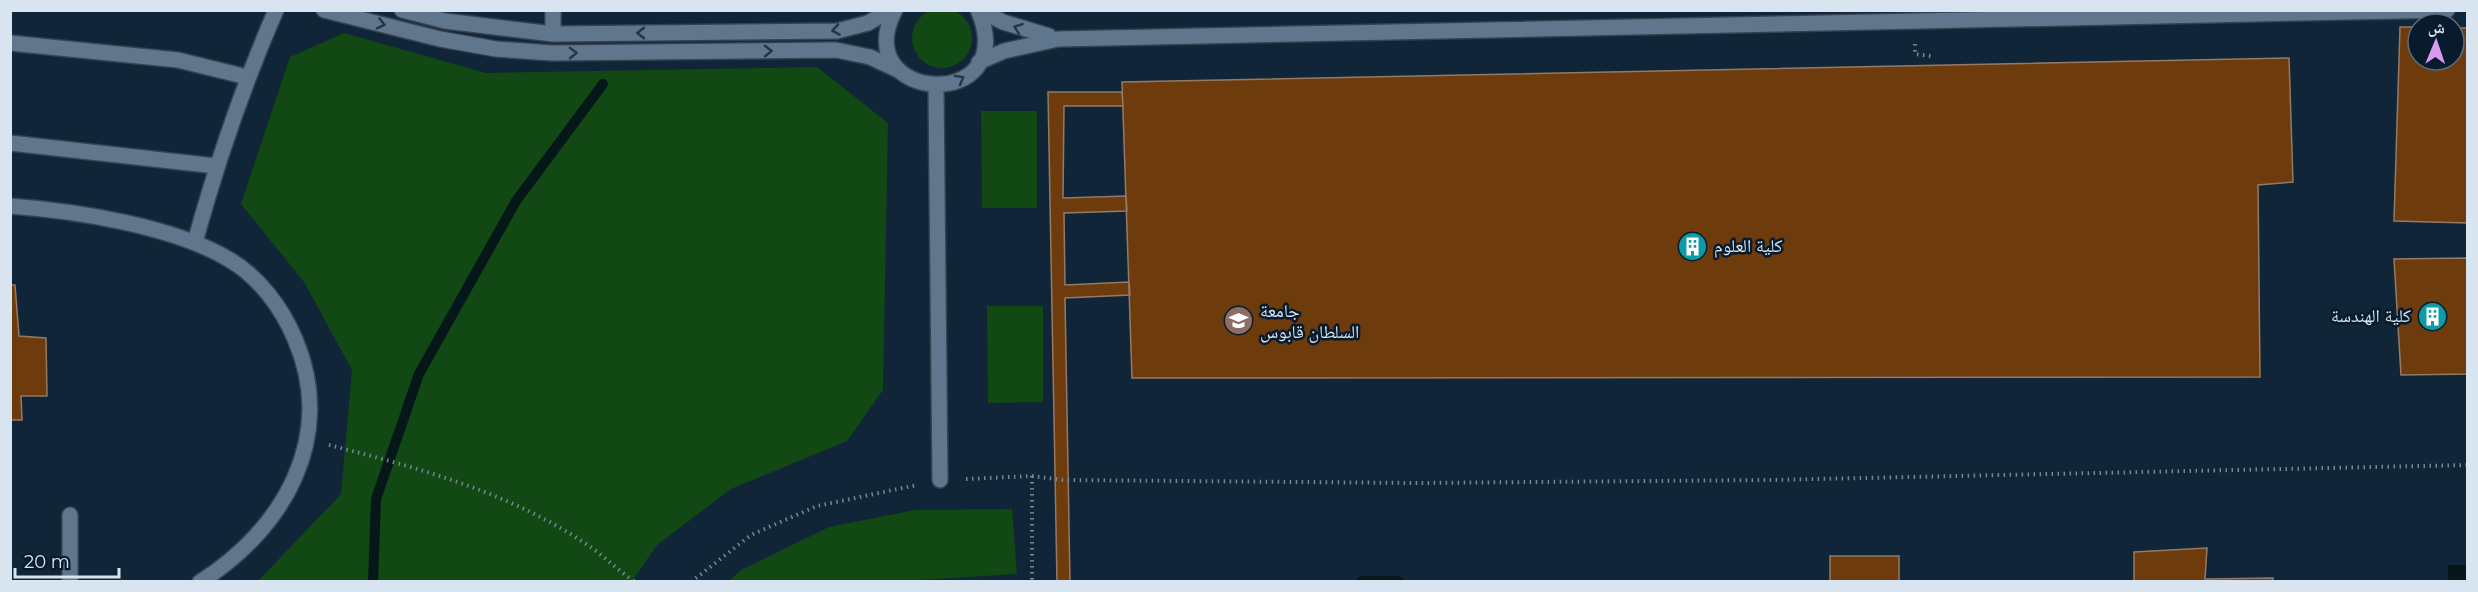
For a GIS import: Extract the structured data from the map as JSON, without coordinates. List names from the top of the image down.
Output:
{
  "places": {
    "building": ["كلية العلوم", "كلية الهندسة"],
    "school or university": ["جامعة السلطان قابوس"]
  },
  "scale_bar": "20 m",
  "north": "top"
}
